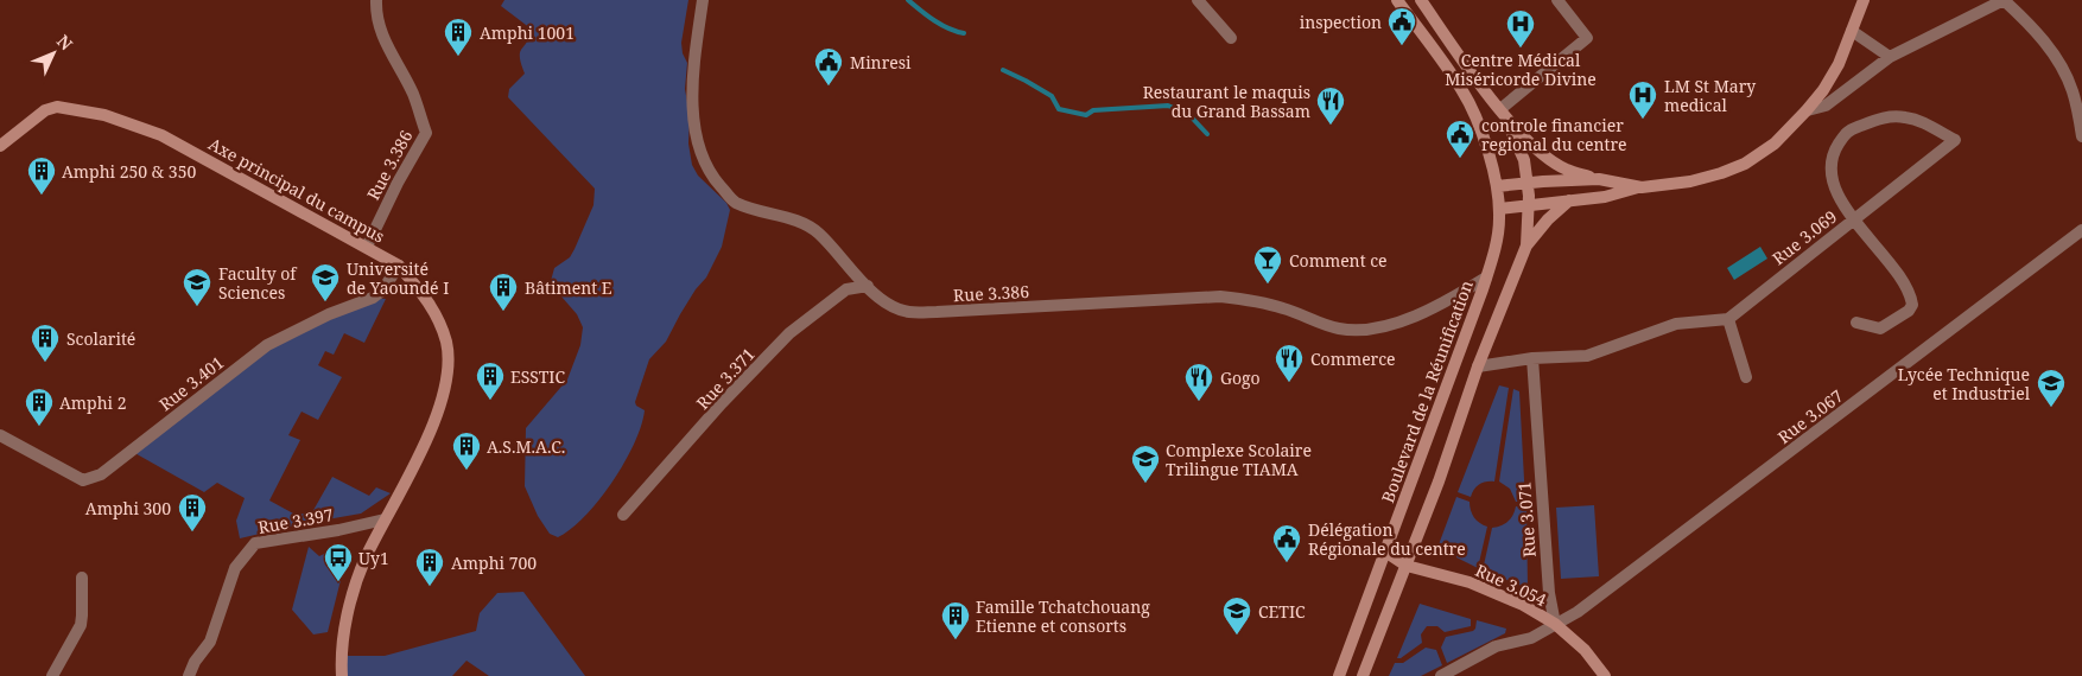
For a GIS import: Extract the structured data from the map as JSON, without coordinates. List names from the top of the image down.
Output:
{
  "streets": {
    "main road": ["Axe principal du campus", "Boulevard de la Réunification", "Rue 3.054"],
    "street": [
      "Rue 3.386",
      "Rue 3.069",
      "Rue 3.371",
      "Rue 3.401",
      "Rue 3.067",
      "Rue 3.071",
      "Rue 3.397"
    ]
  },
  "crossings": [
    ["Rue 3.386", "Axe principal du campus"],
    ["Rue 3.386", "Rue 3.371"],
    ["Rue 3.386", "Boulevard de la Réunification"],
    ["Axe principal du campus", "Rue 3.401"],
    ["Axe principal du campus", "Rue 3.397"],
    ["Boulevard de la Réunification", "Rue 3.054"],
    ["Rue 3.067", "Rue 3.071"],
    ["Rue 3.067", "Rue 3.054"],
    ["Rue 3.071", "Rue 3.054"]
  ],
  "places": {
    "public building": [
      "inspection",
      "Minresi",
      "controle financier regional du centre",
      "Délégation Régionale du centre"
    ],
    "hospital": ["Centre Médical Miséricorde Divine", "LM St Mary medical"],
    "building": [
      "Amphi 1001",
      "Amphi 250 & 350",
      "Bâtiment E",
      "Scolarité",
      "ESSTIC",
      "Amphi 2",
      "A.S.M.A.C.",
      "Amphi 300",
      "Amphi 700",
      "Famille Tchatchouang Etienne et consorts"
    ],
    "restaurant": ["Restaurant le maquis du Grand Bassam", "Commerce", "Gogo"],
    "bar": ["Comment ce"],
    "school or university": [
      "Université de Yaoundé I",
      "Faculty of Sciences",
      "Lycée Technique et Industriel",
      "Complexe Scolaire Trilingue TIAMA",
      "CETIC"
    ],
    "bus stop": ["Uy1"]
  },
  "north": "top right"
}
